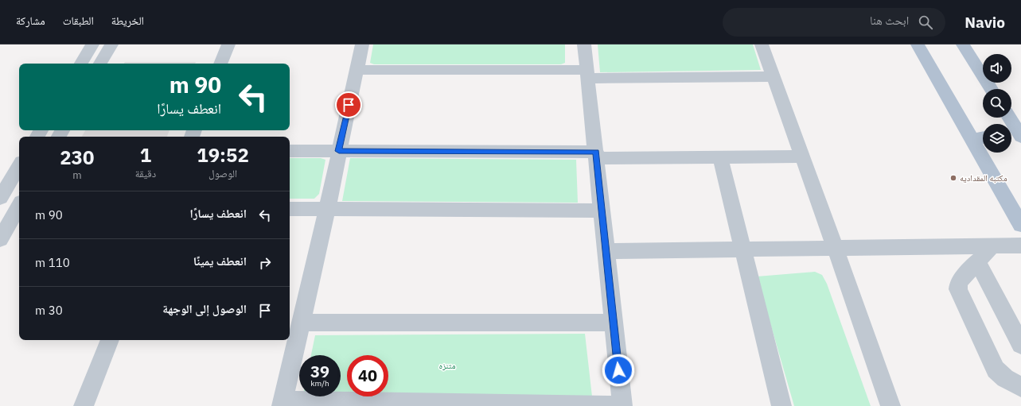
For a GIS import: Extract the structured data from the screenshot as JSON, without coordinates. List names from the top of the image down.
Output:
{
  "parks": ["متنزه"],
  "places": ["مكتبه المقداديه"],
  "page": {
    "header": "Navio",
    "search": "ابحث هنا",
    "nav": ["الخريطة", "الطبقات", "مشاركة"],
    "turn": ["90 m", "انعطف يسارًا"],
    "eta": [
      "19:52",
      "الوصول",
      "1",
      "دقيقة",
      "230",
      "m"
    ],
    "list": [
      {
        "name": "انعطف يسارًا",
        "value": "90 m"
      },
      {
        "name": "انعطف يمينًا",
        "value": "110 m"
      },
      {
        "name": "الوصول إلى الوجهة",
        "value": "30 m"
      }
    ],
    "speed": "39 km/h",
    "limit": "40"
  }
}
